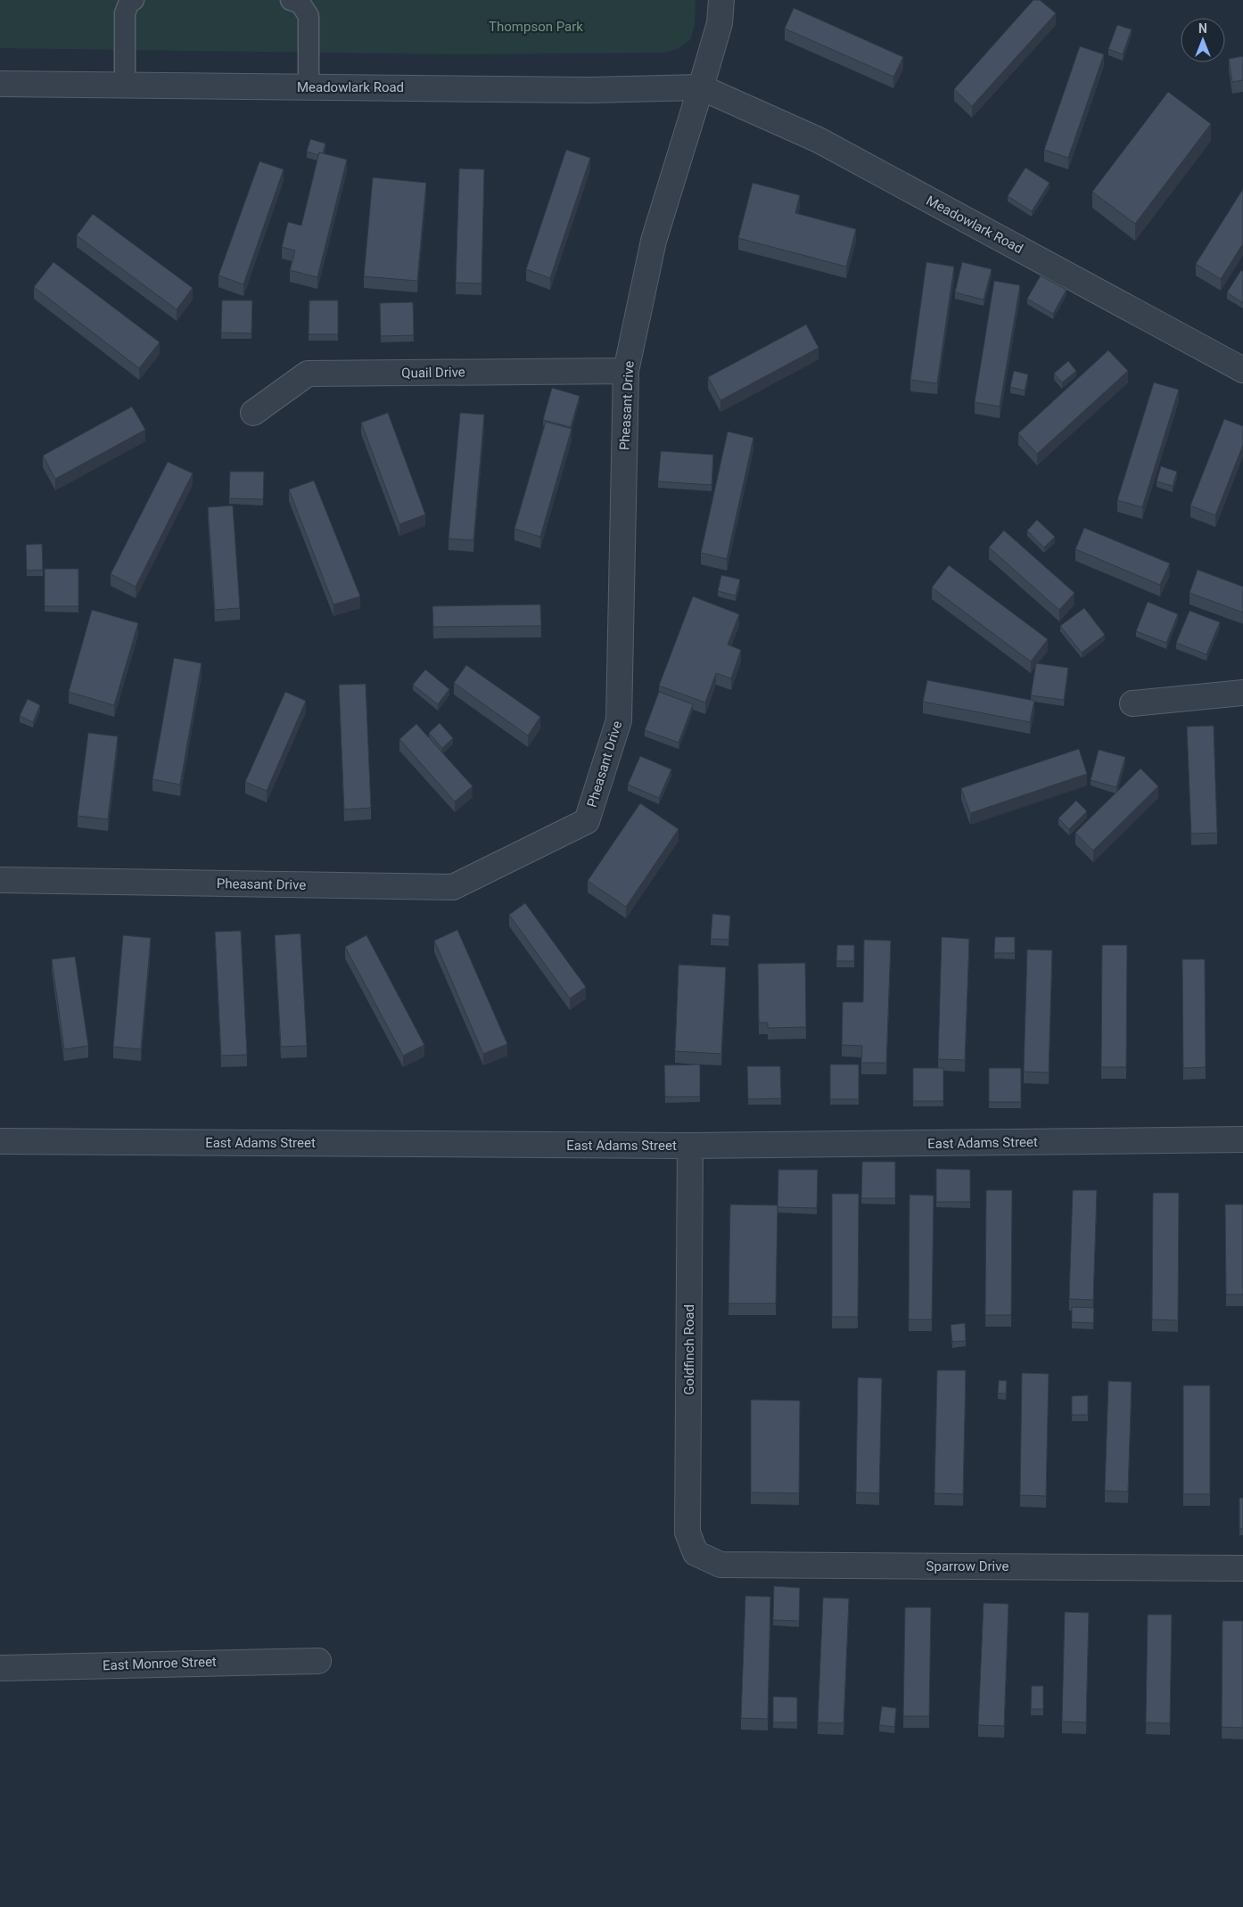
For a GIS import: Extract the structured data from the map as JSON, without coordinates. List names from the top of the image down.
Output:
{
  "streets": {
    "street": [
      "Meadowlark Road",
      "Quail Drive",
      "Pheasant Drive",
      "East Adams Street",
      "Goldfinch Road",
      "Sparrow Drive",
      "East Monroe Street"
    ]
  },
  "crossings": [
    ["Meadowlark Road", "Pheasant Drive"],
    ["Quail Drive", "Pheasant Drive"],
    ["East Adams Street", "Goldfinch Road"],
    ["Goldfinch Road", "Sparrow Drive"]
  ],
  "parks": ["Thompson Park"],
  "north": "top"
}
